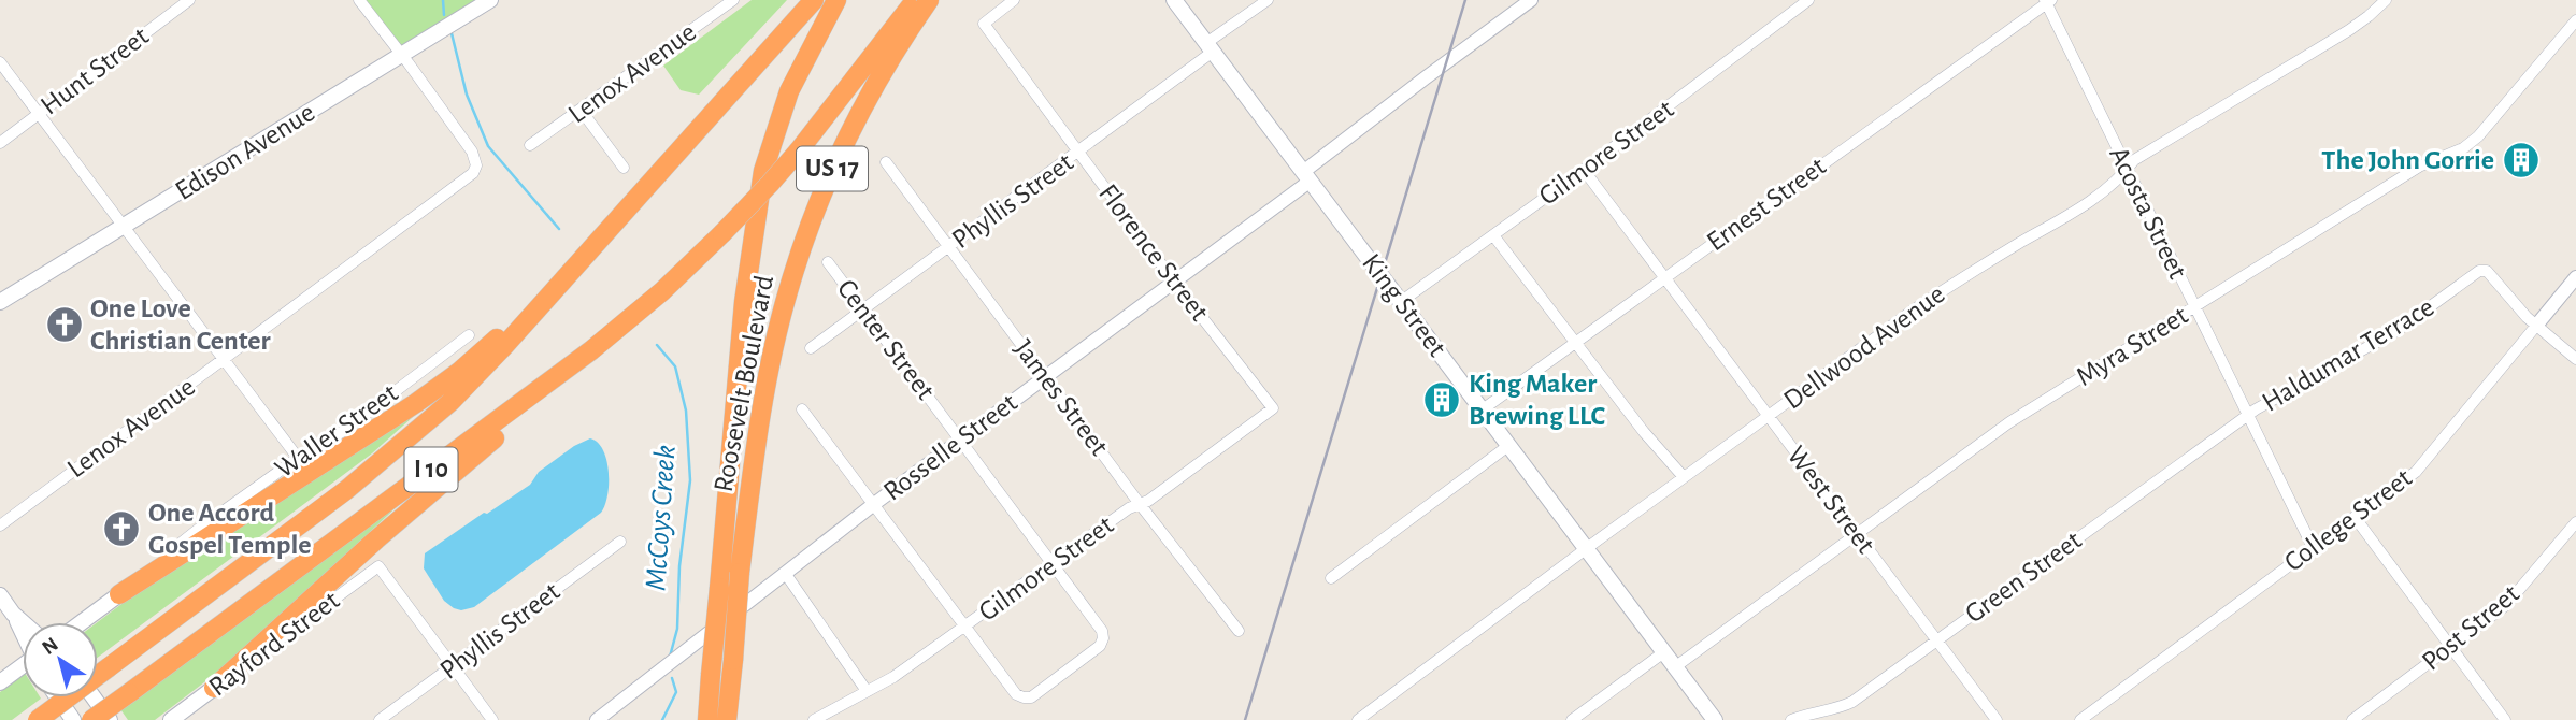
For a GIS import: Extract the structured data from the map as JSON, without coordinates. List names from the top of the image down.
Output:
{
  "streets": {
    "highway": ["US 17", "Roosevelt Boulevard", "I 10"],
    "main road": [
      "Edison Avenue",
      "King Street",
      "Waller Street",
      "Rayford Street"
    ],
    "street": [
      "Hunt Street",
      "Lenox Avenue",
      "Gilmore Street",
      "Phyllis Street",
      "Ernest Street",
      "Acosta Street",
      "Florence Street",
      "Center Street",
      "Myra Street",
      "Dellwood Avenue",
      "Haldumar Terrace",
      "James Street",
      "Rosselle Street",
      "West Street",
      "College Street",
      "Green Street",
      "Post Street"
    ]
  },
  "crossings": [
    ["Lenox Avenue", "Edison Avenue"],
    ["Gilmore Street", "Florence Street"],
    ["Gilmore Street", "King Street"],
    ["Gilmore Street", "Center Street"],
    ["Gilmore Street", "James Street"],
    ["Gilmore Street", "West Street"],
    ["Phyllis Street", "Florence Street"],
    ["Phyllis Street", "King Street"],
    ["Phyllis Street", "Center Street"],
    ["Phyllis Street", "James Street"],
    ["Phyllis Street", "Rayford Street"],
    ["Ernest Street", "Acosta Street"],
    ["Ernest Street", "King Street"],
    ["Ernest Street", "West Street"],
    ["Acosta Street", "Myra Street"],
    ["Acosta Street", "Dellwood Avenue"],
    ["Acosta Street", "Haldumar Terrace"],
    ["Acosta Street", "College Street"],
    ["Acosta Street", "Green Street"],
    ["Florence Street", "Rosselle Street"],
    ["King Street", "Myra Street"],
    ["King Street", "Dellwood Avenue"],
    ["King Street", "Rosselle Street"],
    ["Center Street", "Rosselle Street"],
    ["Myra Street", "West Street"],
    ["Dellwood Avenue", "West Street"],
    ["Haldumar Terrace", "College Street"],
    ["Haldumar Terrace", "Green Street"],
    ["James Street", "Rosselle Street"],
    ["West Street", "Green Street"]
  ],
  "water": ["McCoys Creek"],
  "places": {
    "building": ["The John Gorrie", "King Maker Brewing LLC"],
    "church": ["One Love Christian Center", "One Accord Gospel Temple"]
  },
  "north": "top left"
}
